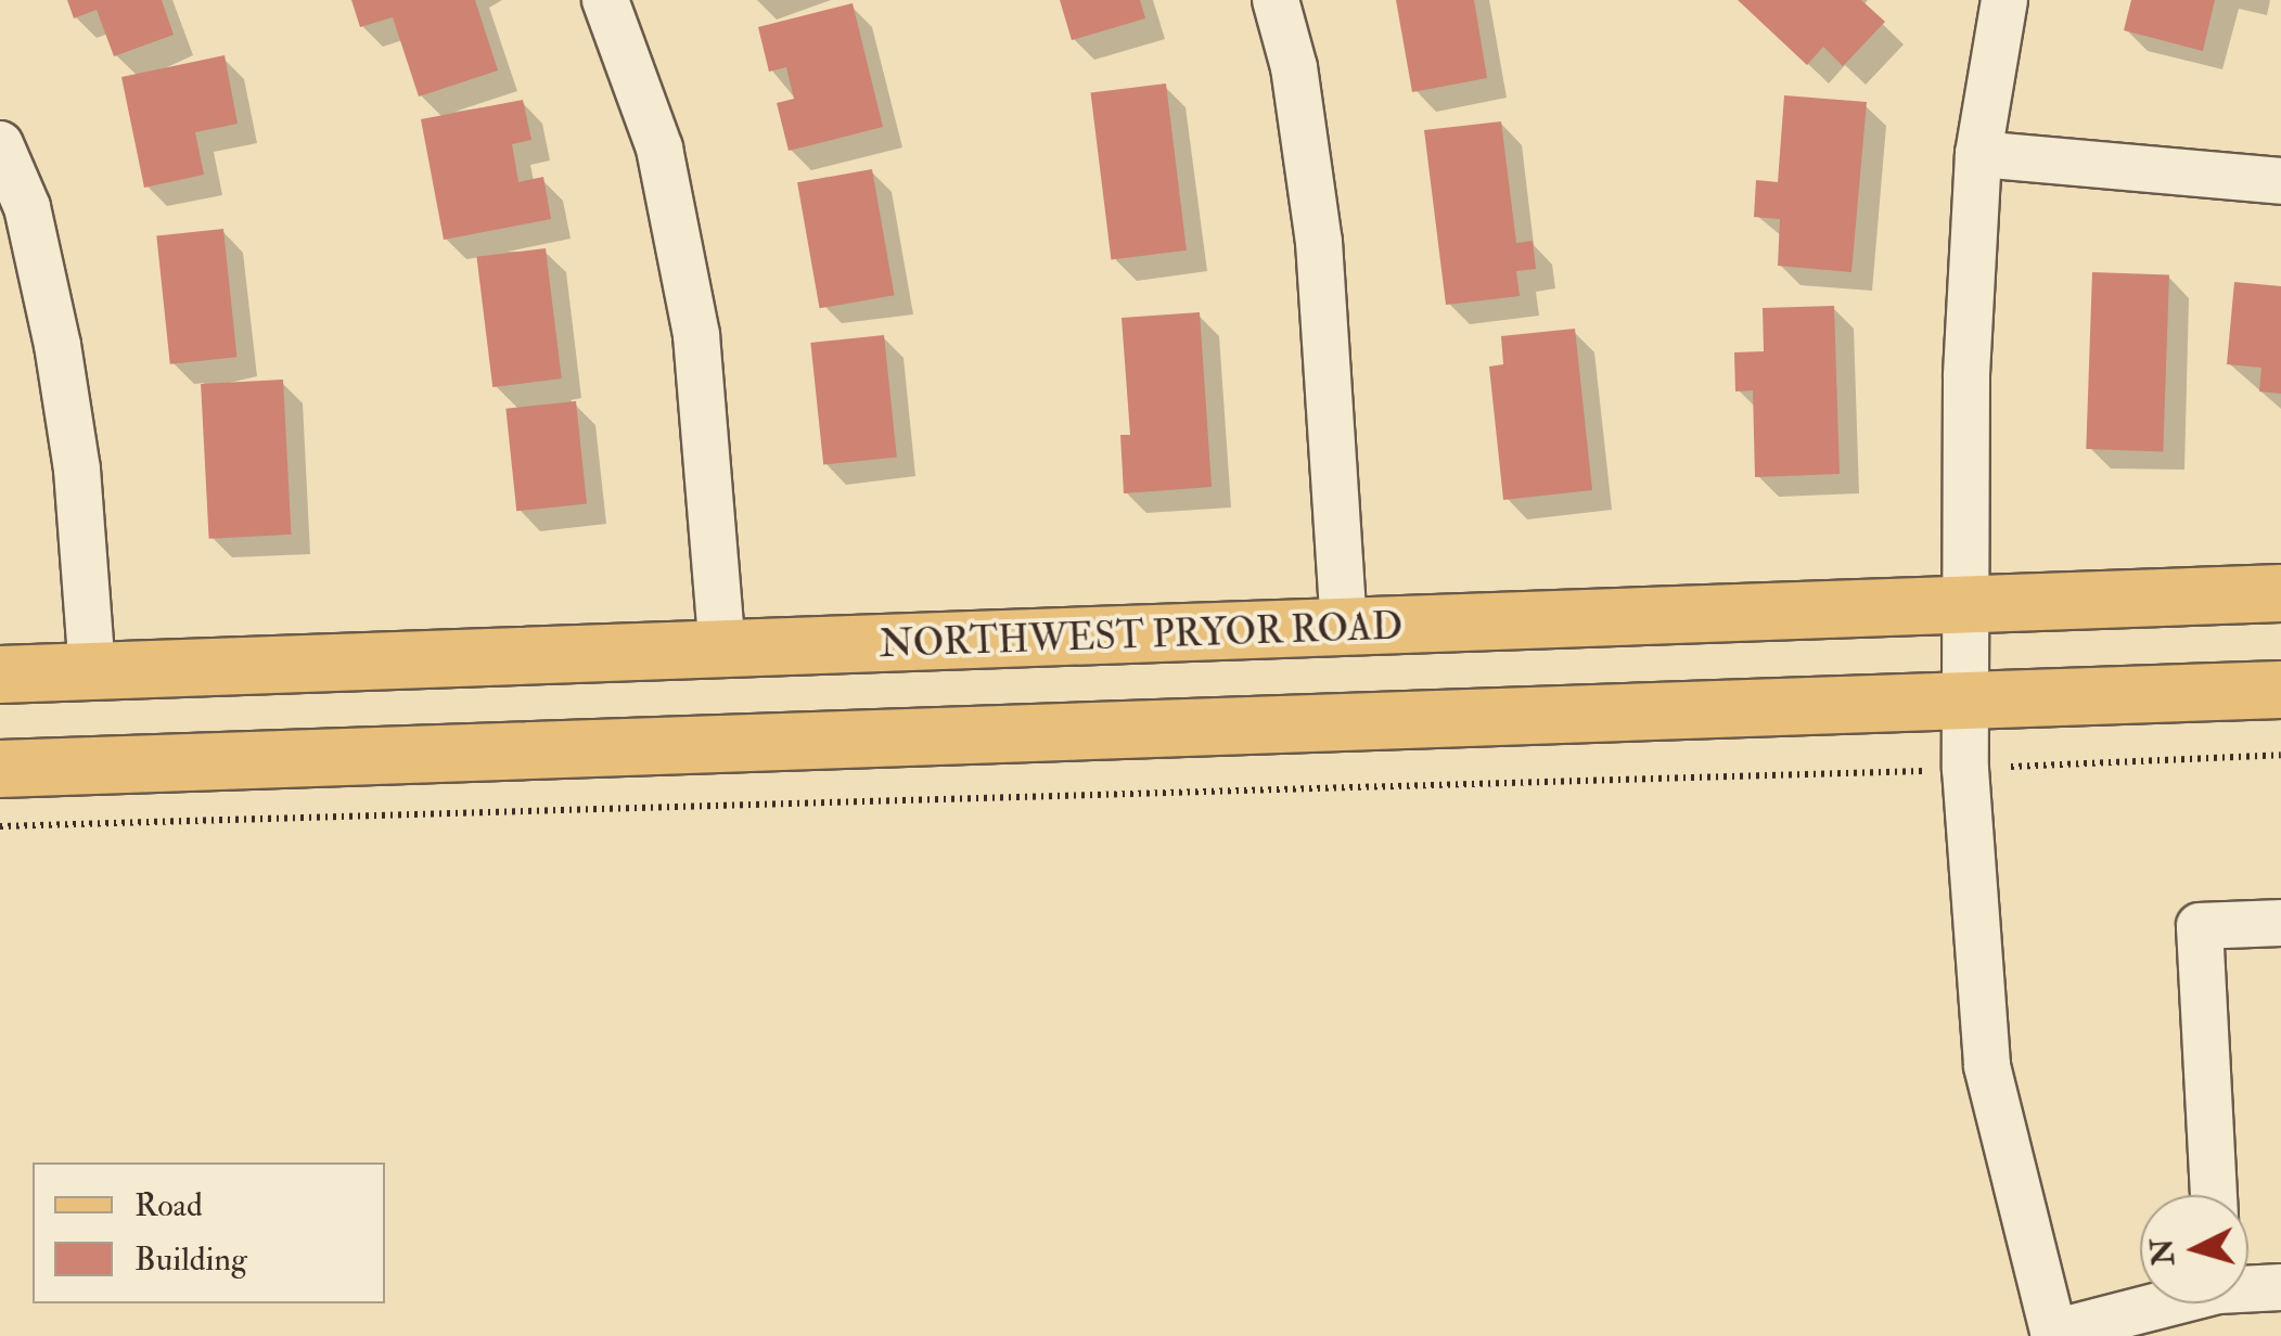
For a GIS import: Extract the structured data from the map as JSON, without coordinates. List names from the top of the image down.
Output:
{
  "streets": {
    "main road": ["NORTHWEST PRYOR ROAD"]
  },
  "legend": ["Road", "Building"],
  "north": "left"
}
